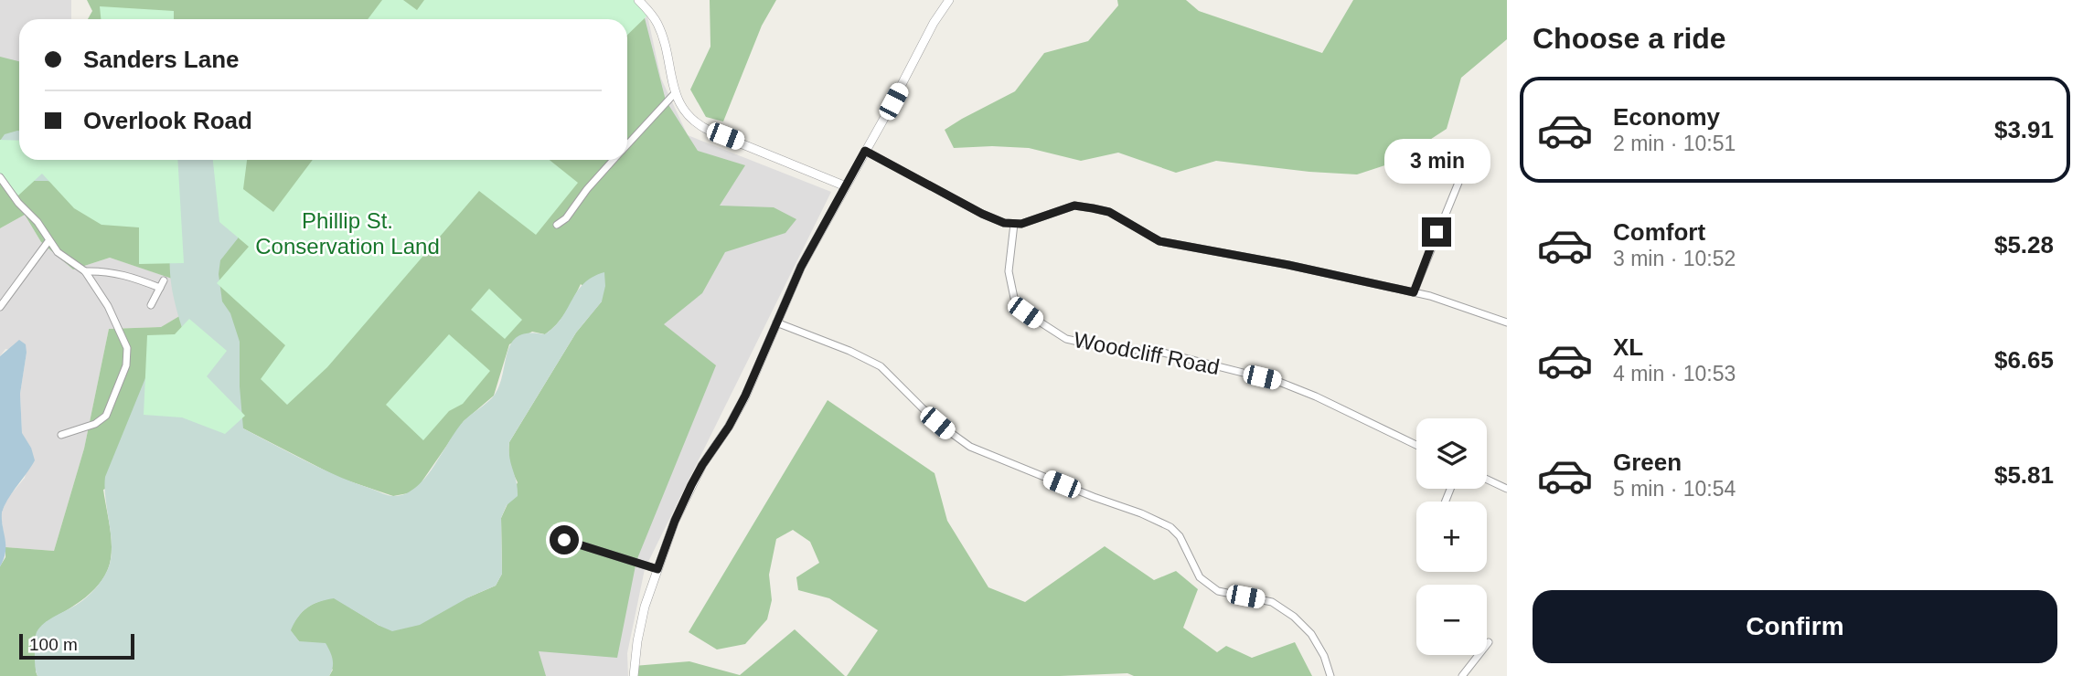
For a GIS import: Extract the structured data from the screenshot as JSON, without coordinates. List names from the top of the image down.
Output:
{
  "streets": {
    "street": ["Woodcliff Road"]
  },
  "parks": ["Phillip St. Conservation Land"],
  "scale_bar": "100 m",
  "page": {
    "heading": "Choose a ride",
    "banner": ["Sanders Lane", "Overlook Road"],
    "list": [
      {
        "name": "Economy",
        "note": "2 min · 10:51",
        "value": "$3.91"
      },
      {
        "name": "Comfort",
        "note": "3 min · 10:52",
        "value": "$5.28"
      },
      {
        "name": "XL",
        "note": "4 min · 10:53",
        "value": "$6.65"
      },
      {
        "name": "Green",
        "note": "5 min · 10:54",
        "value": "$5.81"
      }
    ],
    "bubble": "3 min",
    "map_buttons": ["+", "−"],
    "buttons": "Confirm",
    "scale": "100 m"
  }
}
